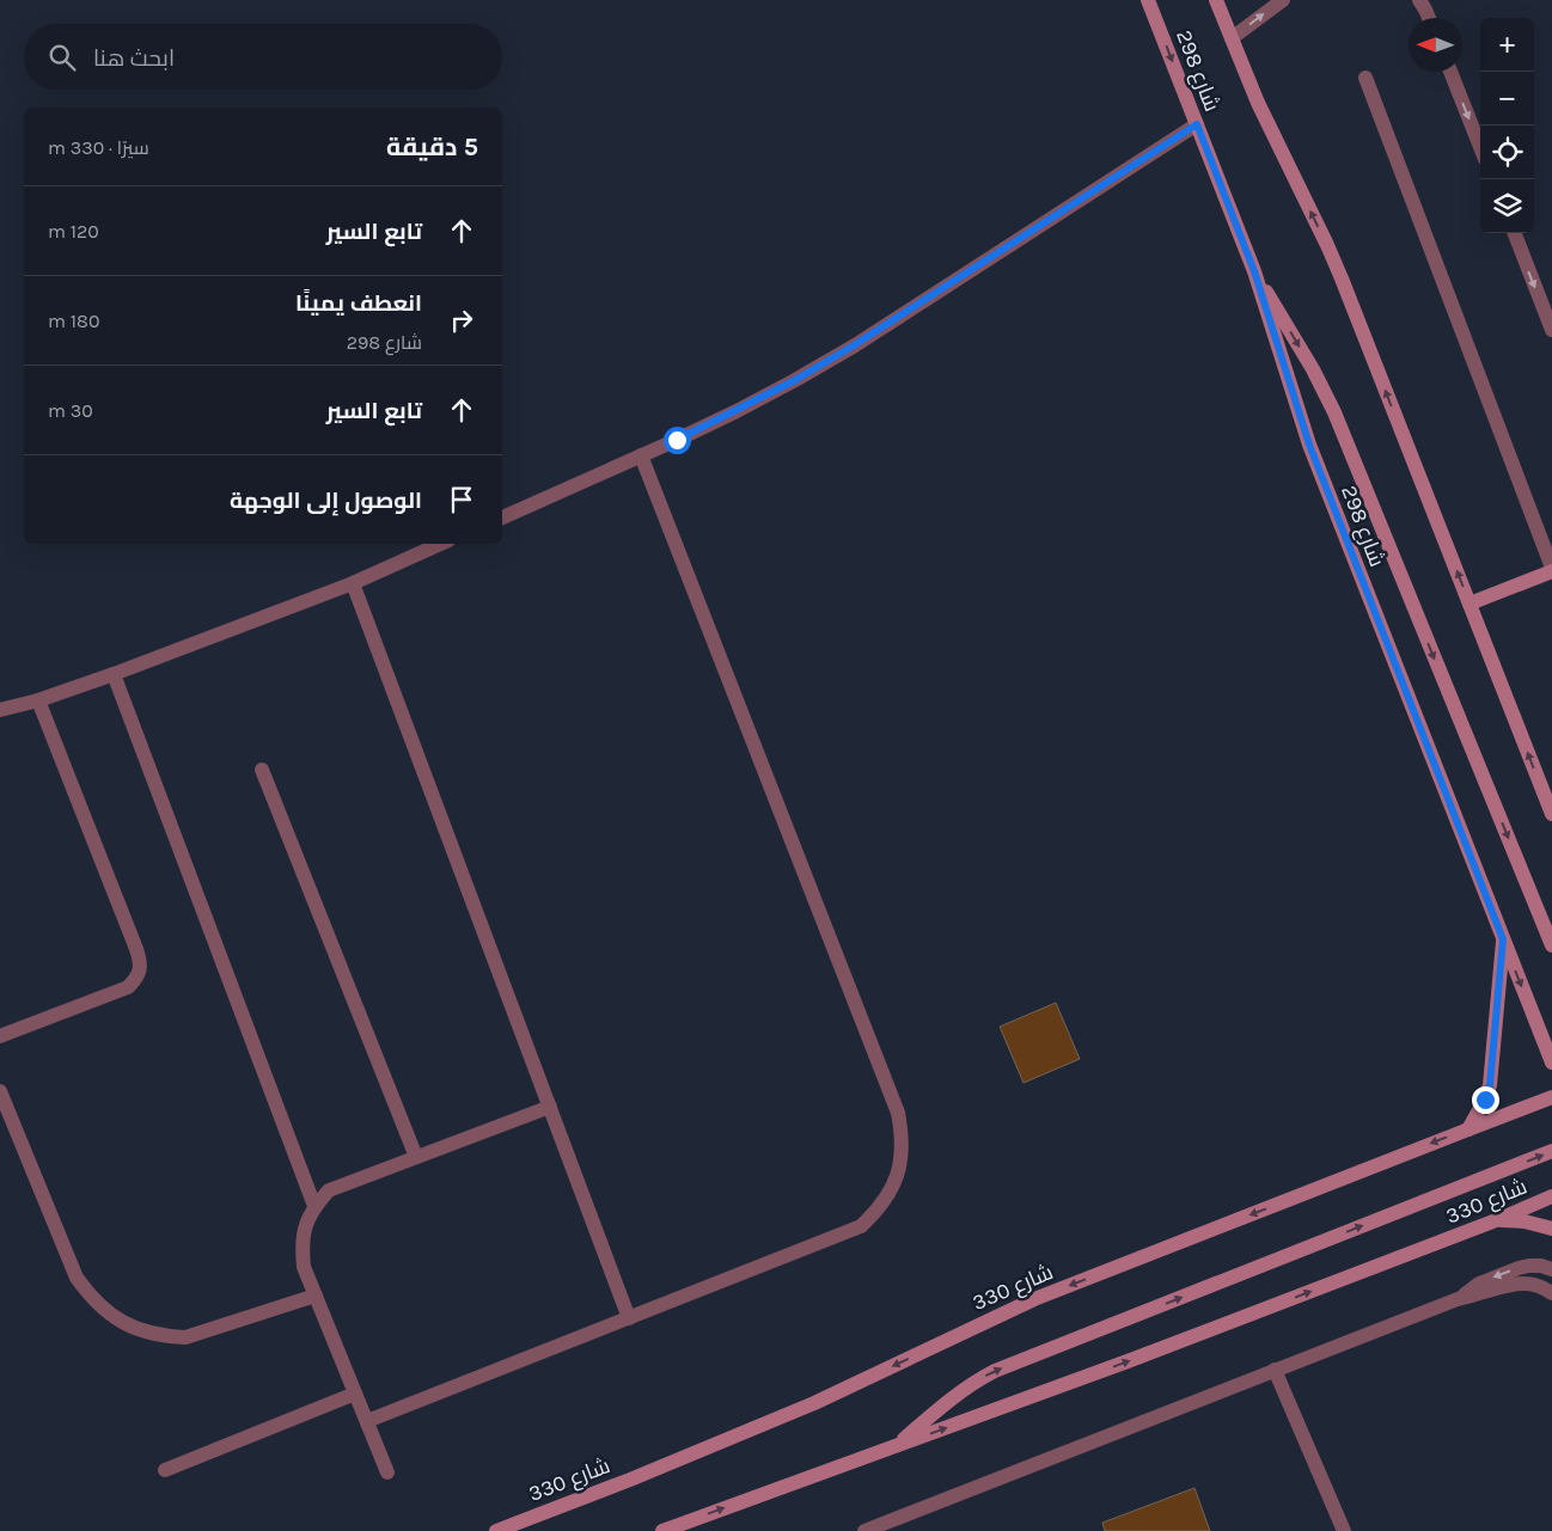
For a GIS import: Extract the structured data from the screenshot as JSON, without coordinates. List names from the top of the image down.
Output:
{
  "streets": {
    "street": ["شارع 298", "شارع 330"]
  },
  "north": "left",
  "page": {
    "map_buttons": ["+", "−"],
    "search": "ابحث هنا",
    "heading": ["5 دقيقة", "سيرًا · 330 m"],
    "list": [
      ["تابع السير", "120 m"],
      ["انعطف يمينًا", "شارع 298", "180 m"],
      ["تابع السير", "30 m"],
      "الوصول إلى الوجهة"
    ]
  }
}
